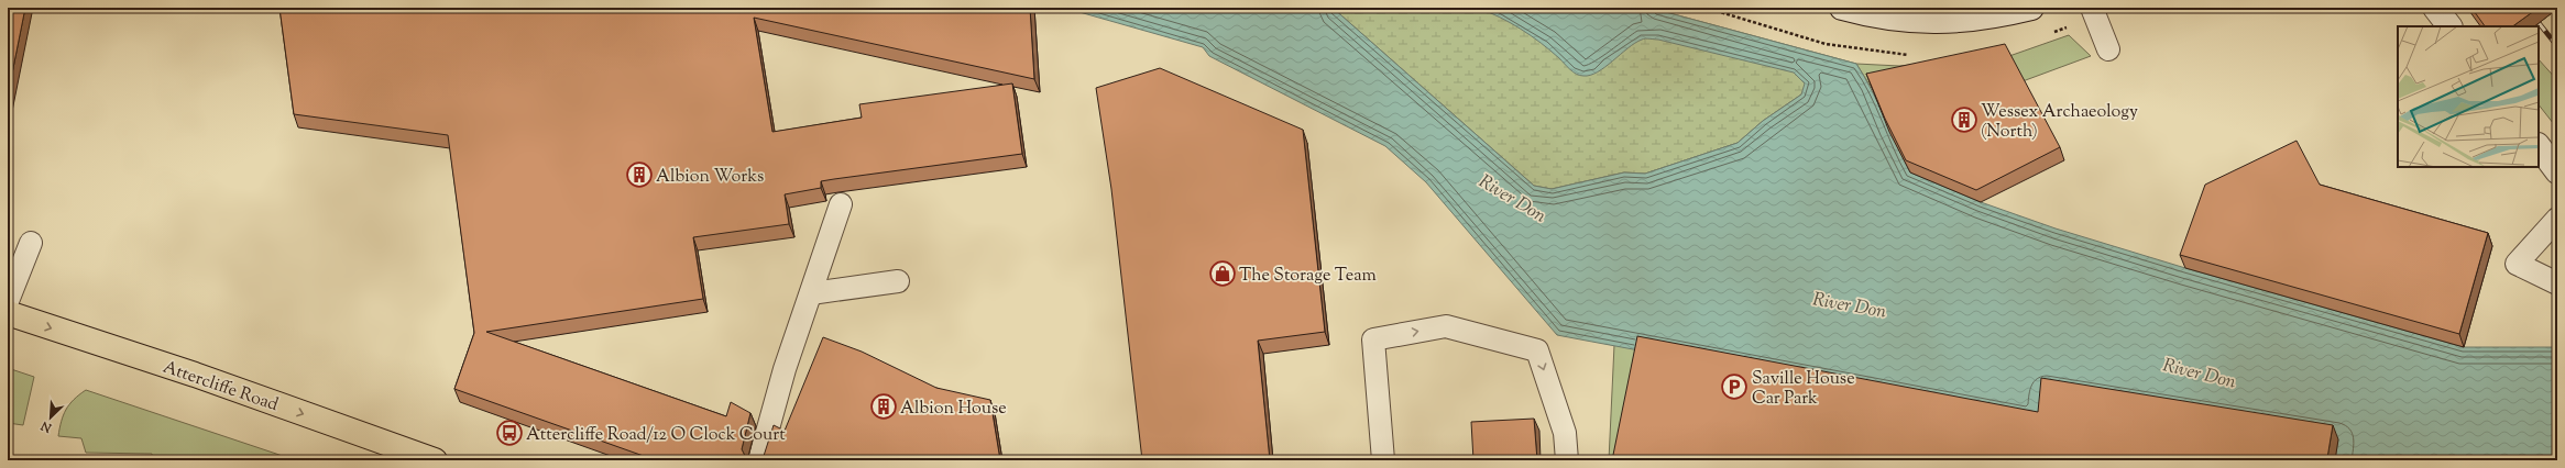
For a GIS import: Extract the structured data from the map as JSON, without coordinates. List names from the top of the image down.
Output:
{
  "streets": {
    "main road": ["Attercliffe Road"]
  },
  "one_way": ["Attercliffe Road"],
  "water": ["River Don"],
  "places": {
    "building": ["Wessex Archaeology (North)", "Albion Works", "Albion House"],
    "shop": ["The Storage Team"],
    "parking": ["Saville House Car Park"],
    "bus stop": ["Attercliffe Road/12 O Clock Court"]
  },
  "north": "bottom left"
}
